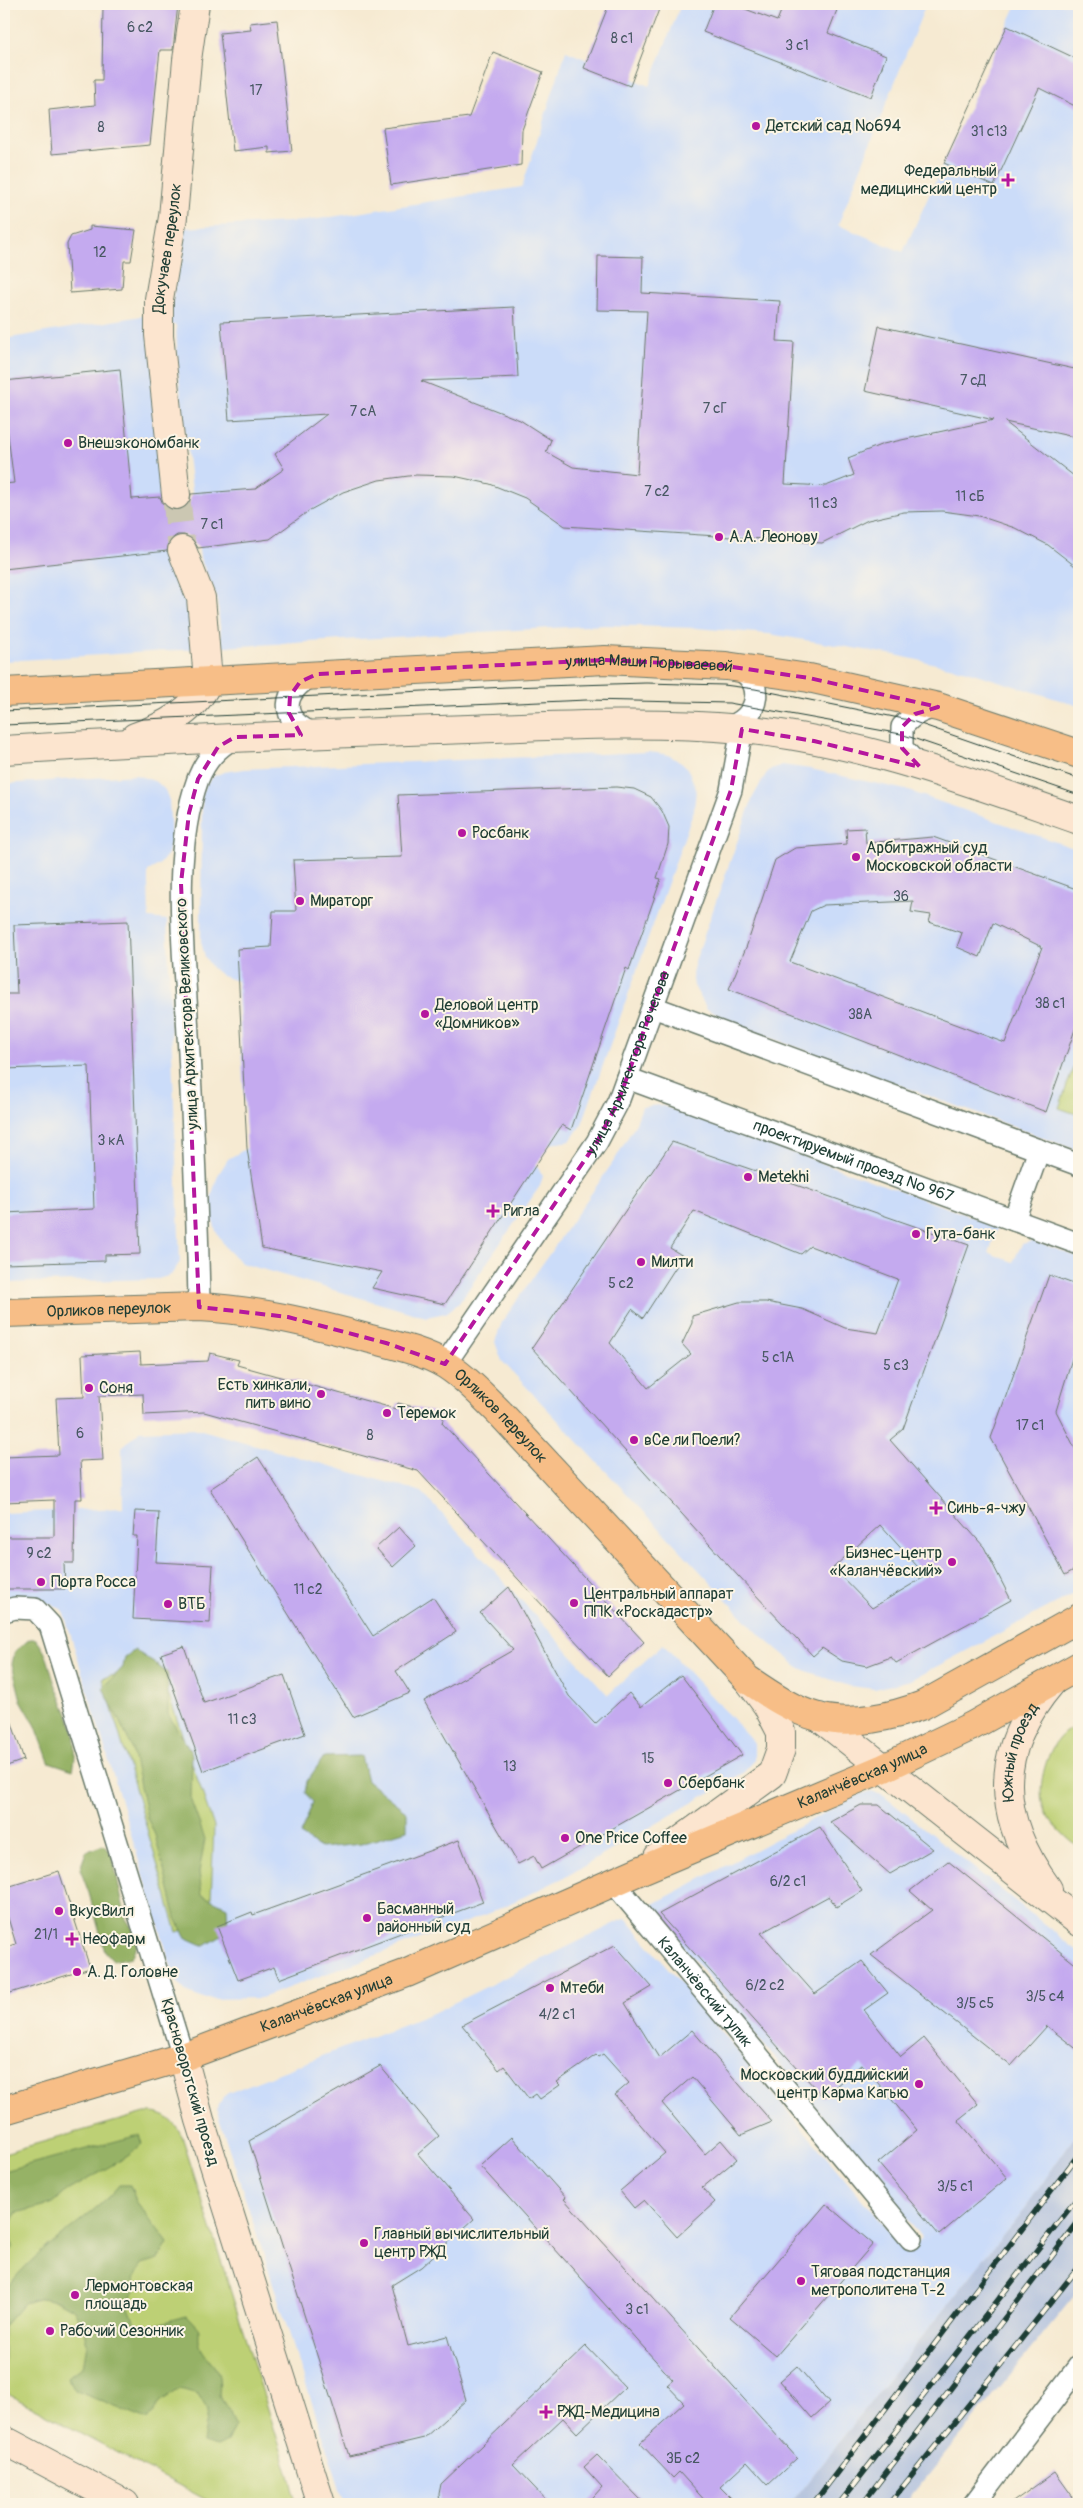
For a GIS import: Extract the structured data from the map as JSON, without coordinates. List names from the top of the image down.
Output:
{
  "streets": {
    "main road": [
      "Докучаев переулок",
      "улица Маши Порываевой",
      "Орликов переулок",
      "Южный проезд",
      "Каланчёвская улица",
      "Красноворотский проезд"
    ],
    "street": [
      "улица Архитектора Великовского",
      "улица Архитектора Рочегова",
      "проектируемый проезд № 967",
      "Каланчёвский тупик"
    ]
  },
  "crossings": [
    ["улица Архитектора Великовского", "Орликов переулок"],
    ["улица Архитектора Рочегова", "проектируемый проезд № 967"],
    ["улица Архитектора Рочегова", "Орликов переулок"],
    ["Орликов переулок", "Южный проезд"],
    ["Орликов переулок", "Каланчёвская улица"],
    ["Южный проезд", "Каланчёвская улица"],
    ["Каланчёвская улица", "Каланчёвский тупик"],
    ["Каланчёвская улица", "Красноворотский проезд"]
  ],
  "places": {
    "other": [
      "Детский сад №694",
      "Внешэкономбанк",
      "А.А. Леонову",
      "Росбанк",
      "Арбитражный суд Московской области",
      "Мираторг",
      "Деловой центр «Домников»",
      "Metekhi",
      "Гута-банк",
      "Милти",
      "Соня",
      "Есть хинкали, пить вино",
      "Теремок",
      "вСе ли Поели?",
      "Бизнес-центр «Каланчёвский»",
      "Порта Росса",
      "Центральный аппарат ППК «Роскадастр»",
      "ВТБ",
      "Сбербанк",
      "One Price Coffee",
      "ВкусВилл",
      "Басманный районный суд",
      "А. Д. Головне",
      "Мтеби",
      "Московский буддийский центр Карма Кагью",
      "Главный вычислительный центр РЖД",
      "Тяговая подстанция метрополитена Т-2",
      "Лермонтовская площадь",
      "Рабочий Сезонник"
    ],
    "health": [
      "Федеральный медицинский центр",
      "Ригла",
      "Синь-я-чжу",
      "Неофарм",
      "РЖД-Медицина"
    ]
  },
  "house_numbers": [
    "6 с2",
    "8 с1",
    "3 с1",
    "17",
    "8",
    "31 с13",
    "12",
    "7 сД",
    "7 сГ",
    "7 сА",
    "7 с2",
    "11 сБ",
    "11 с3",
    "7 с1",
    "36",
    "38 с1",
    "38А",
    "3 кА",
    "5 с2",
    "5 с1А",
    "5 с3",
    "17 с1",
    "6",
    "8",
    "9 с2",
    "11 с2",
    "11 с3",
    "15",
    "13",
    "6/2 с1",
    "21/1",
    "6/2 с2",
    "3/5 с4",
    "3/5 с5",
    "4/2 с1",
    "3/5 с1",
    "3 с1",
    "3Б с2"
  ]
}
